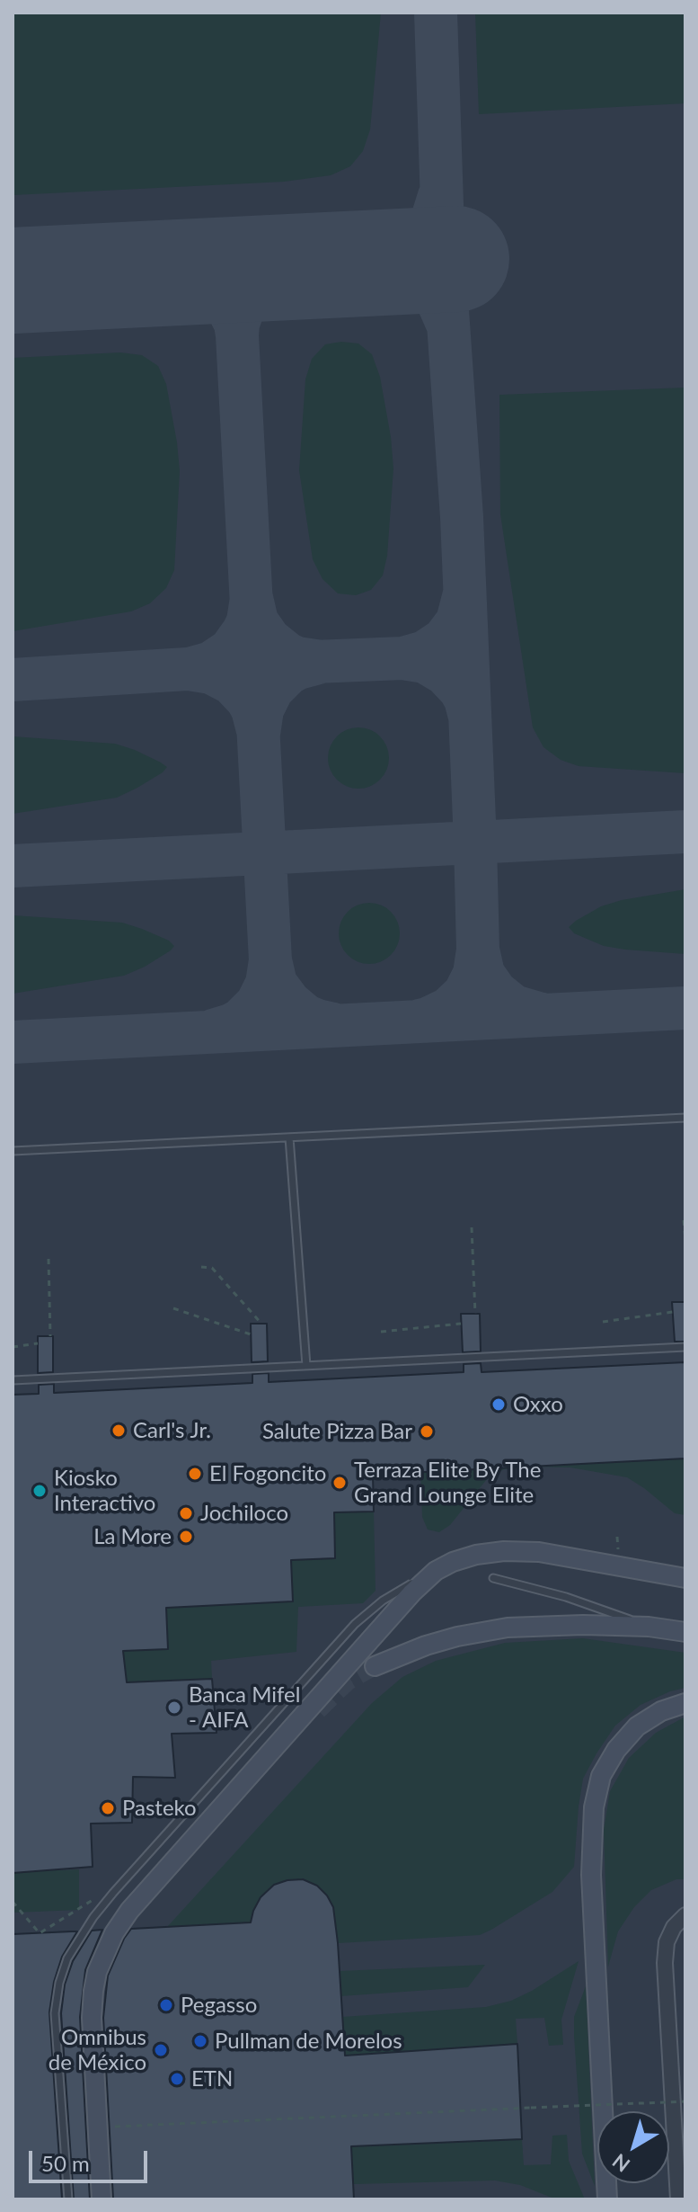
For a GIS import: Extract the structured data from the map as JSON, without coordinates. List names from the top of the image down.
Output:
{
  "places": [
    "Oxxo",
    "Carl's Jr.",
    "Salute Pizza Bar",
    "El Fogoncito",
    "Terraza Elite By The Grand Lounge Elite",
    "Kiosko Interactivo",
    "Jochiloco",
    "La More",
    "Banca Mifel - AIFA",
    "Pasteko",
    "Pegasso",
    "Pullman de Morelos",
    "Omnibus de México",
    "ETN"
  ],
  "scale_bar": "50 m",
  "north": "bottom left"
}
